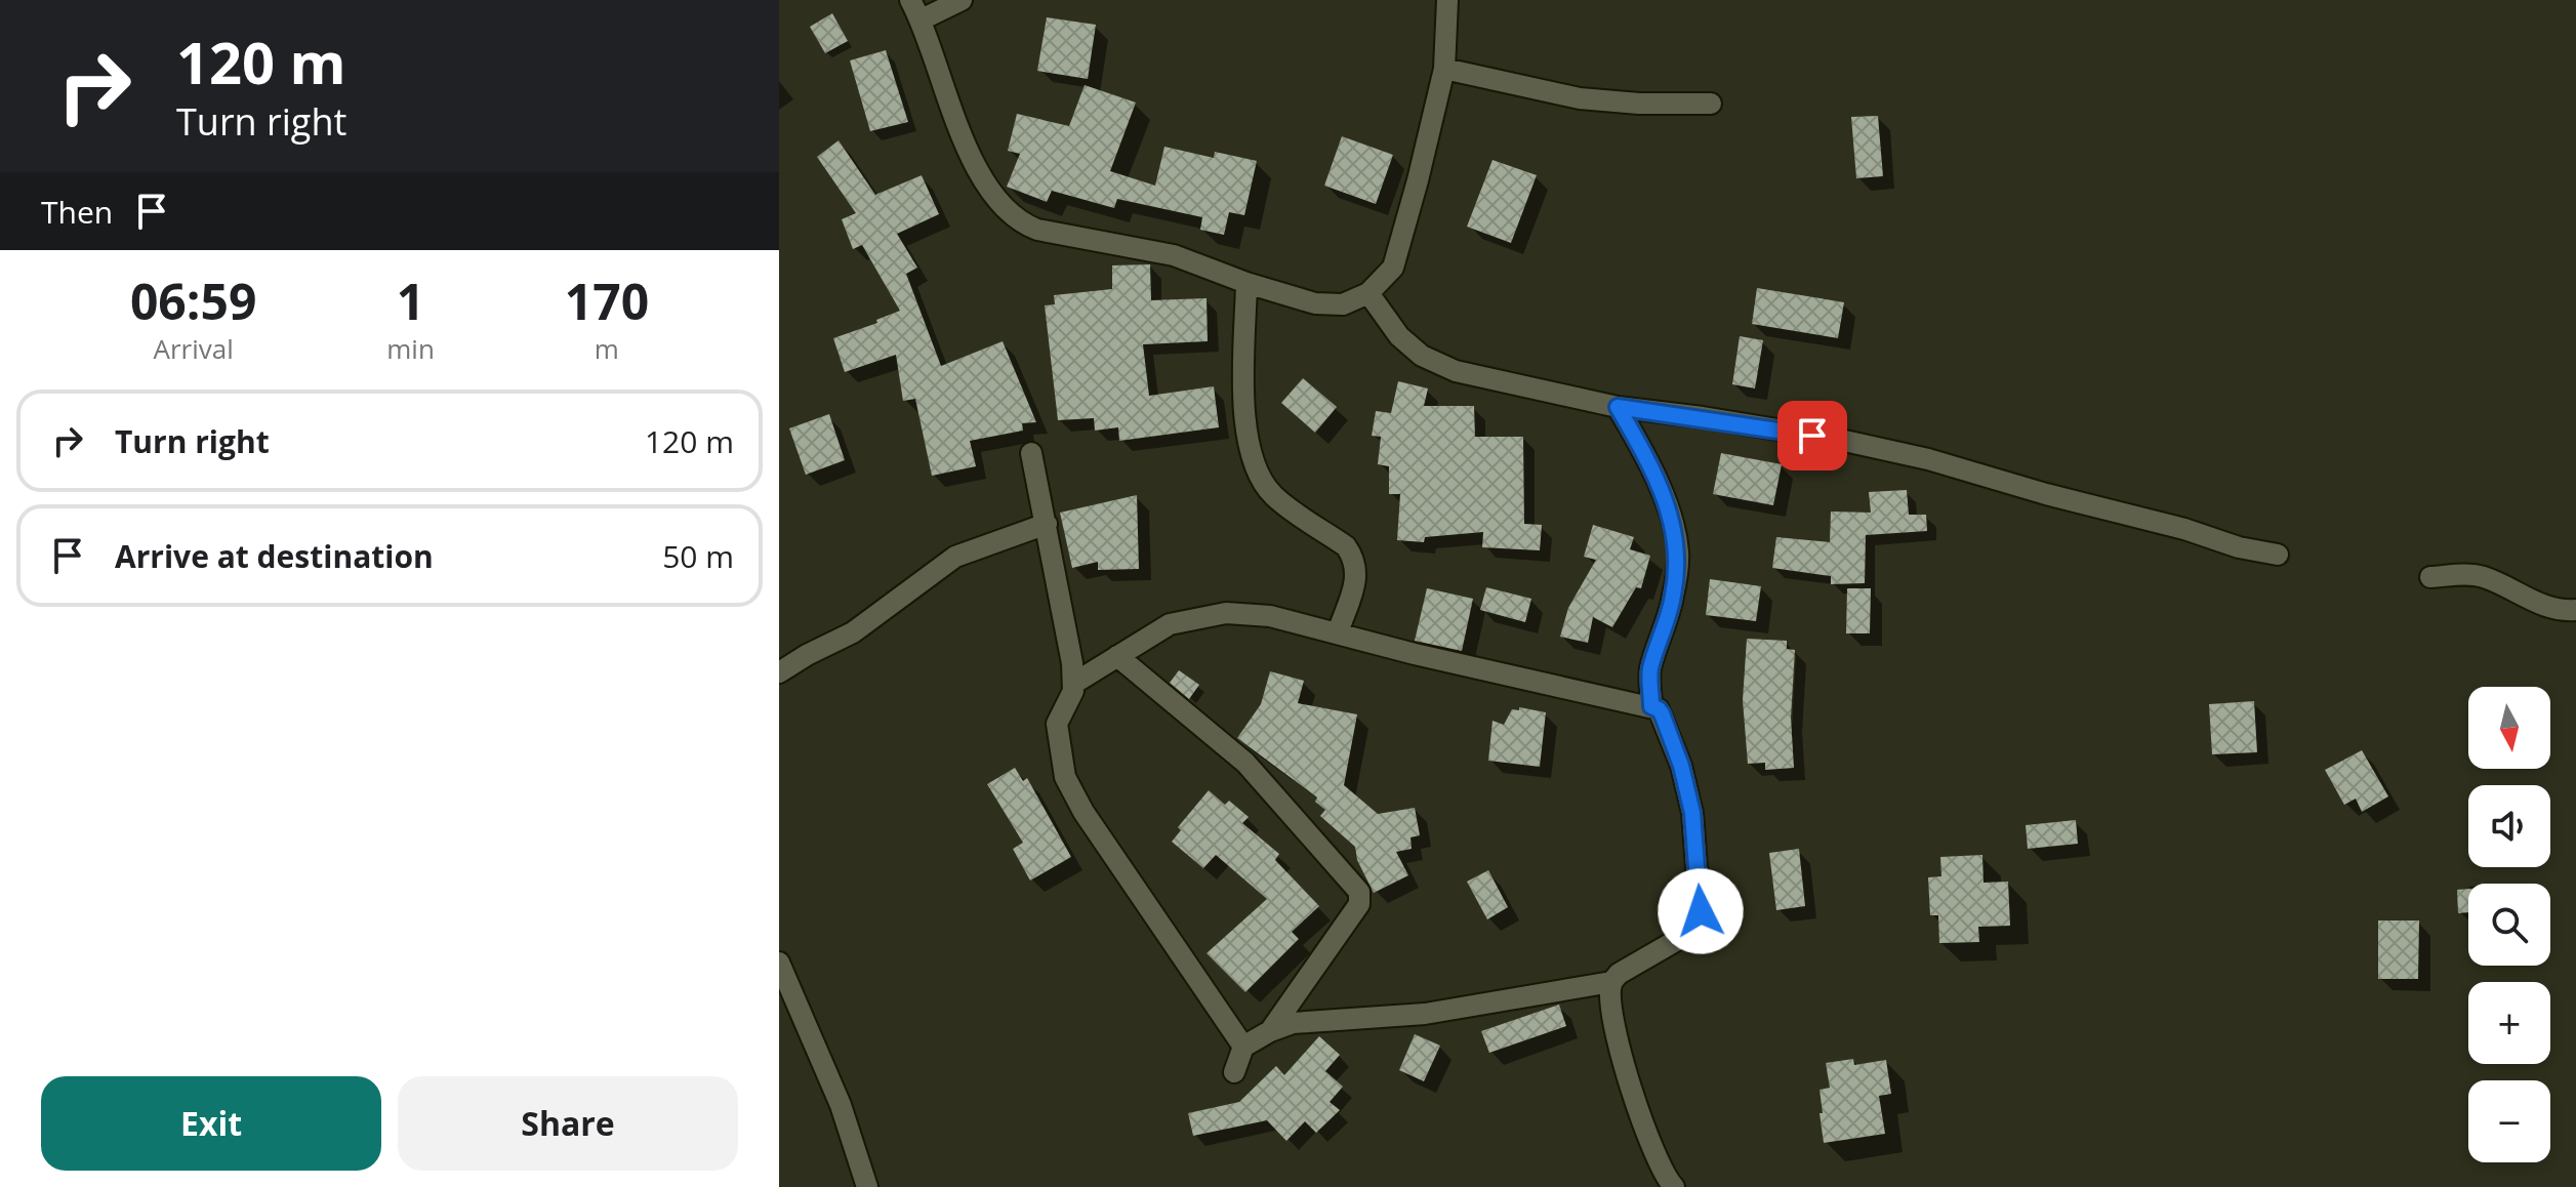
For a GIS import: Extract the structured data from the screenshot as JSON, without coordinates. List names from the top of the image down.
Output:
{
  "north": "bottom",
  "page": {
    "turn": ["120 m", "Turn right"],
    "then": "Then",
    "eta": [
      "06:59",
      "Arrival",
      "1",
      "min",
      "170",
      "m"
    ],
    "list": [
      {
        "name": "Turn right",
        "value": "120 m"
      },
      {
        "name": "Arrive at destination",
        "value": "50 m"
      }
    ],
    "map_buttons": ["+", "−"],
    "buttons": ["Exit", "Share"]
  }
}
